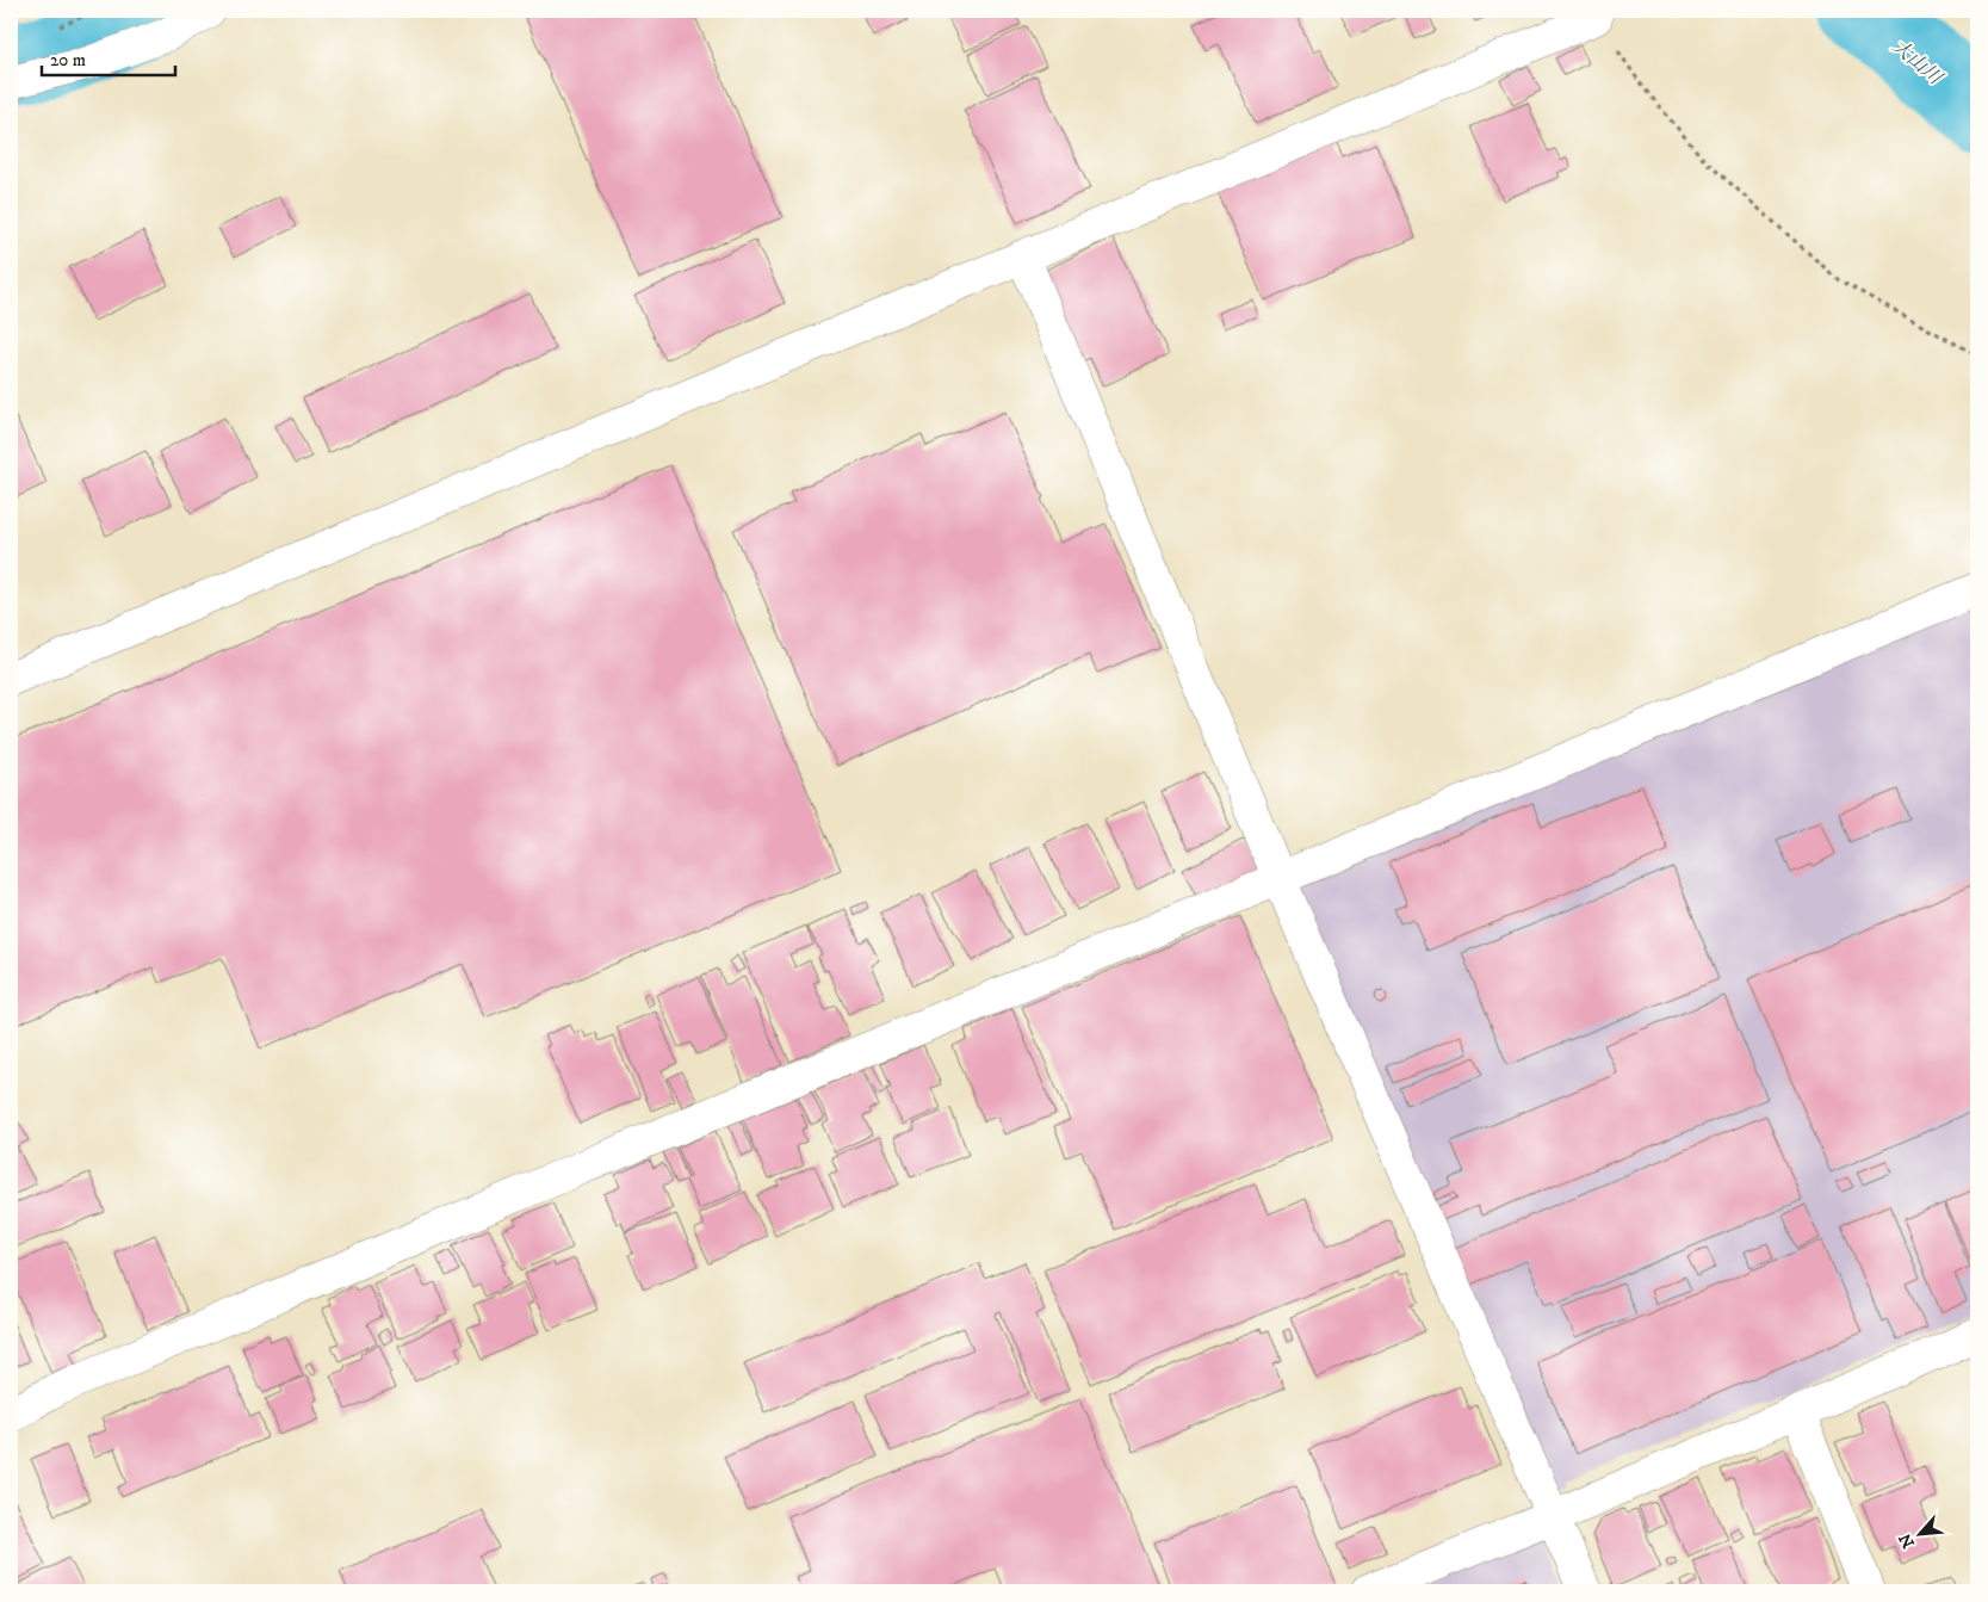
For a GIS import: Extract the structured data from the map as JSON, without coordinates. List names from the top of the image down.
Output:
{
  "water": ["大山川"],
  "scale_bar": "20 m",
  "north": "bottom left"
}
